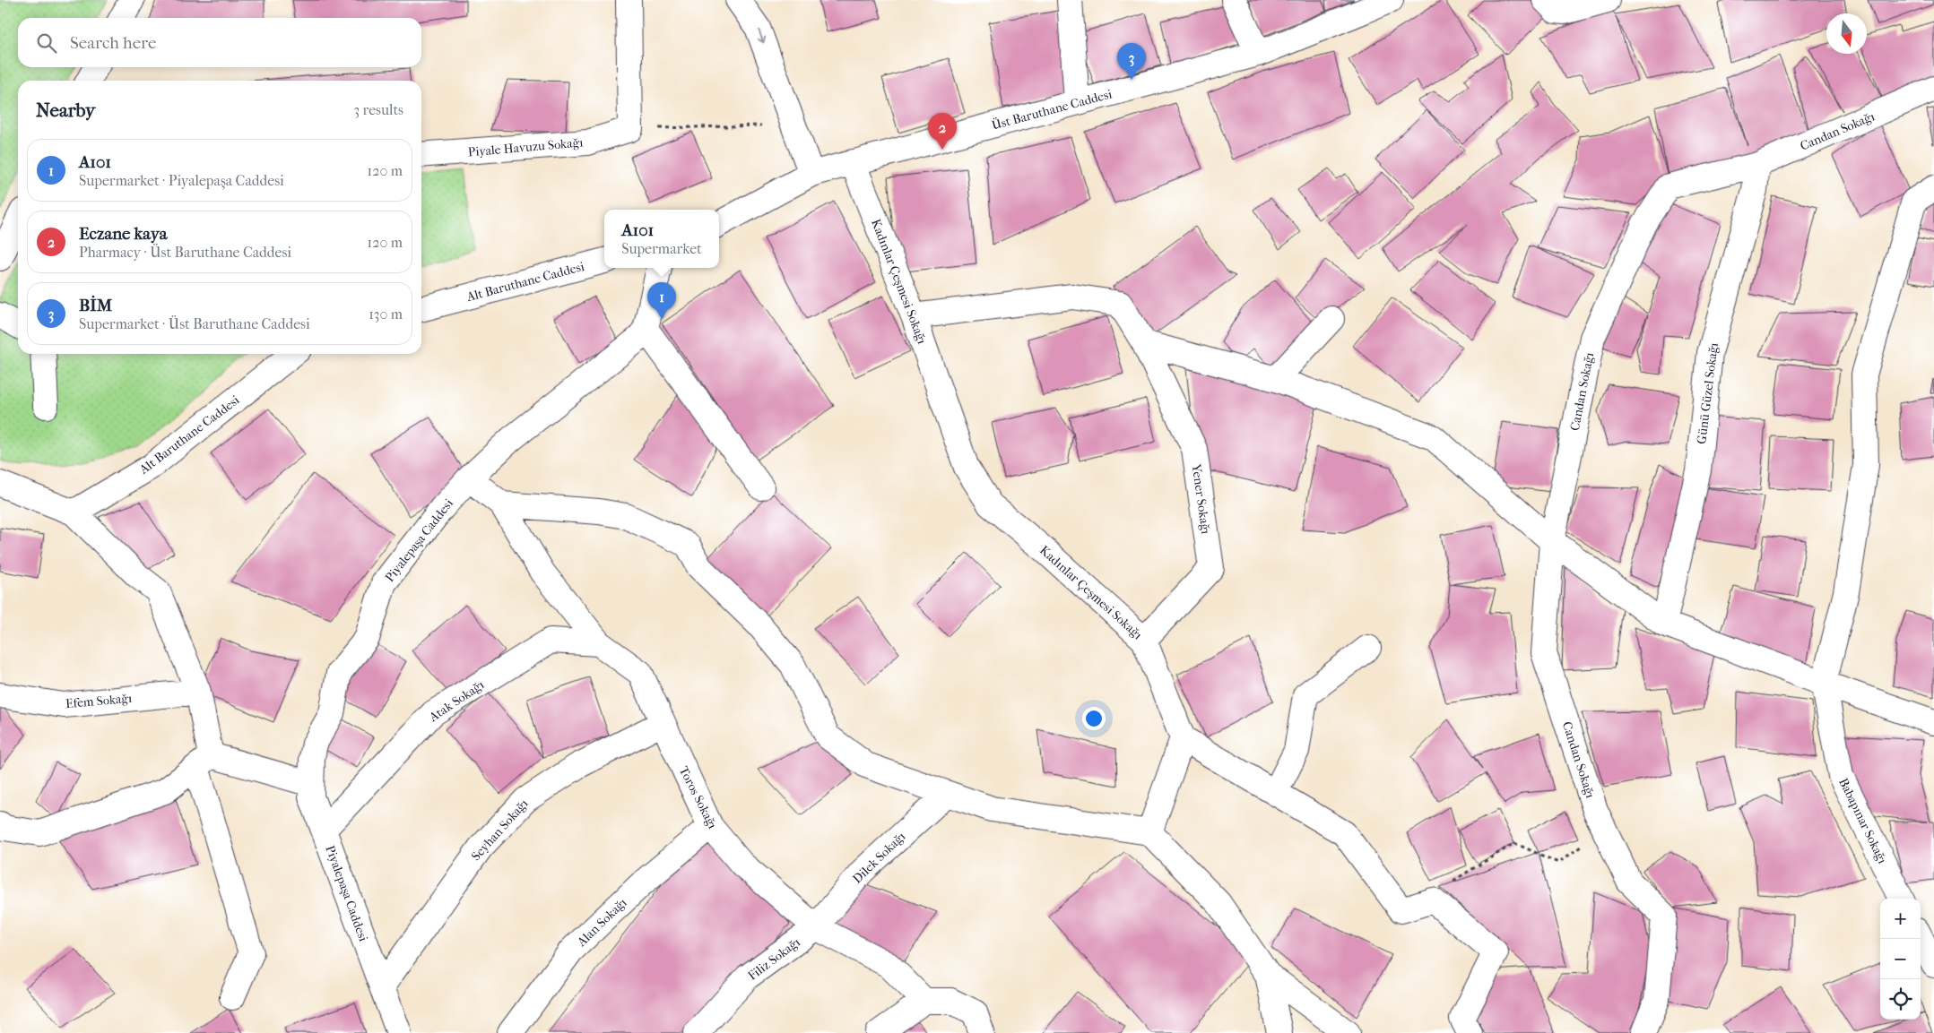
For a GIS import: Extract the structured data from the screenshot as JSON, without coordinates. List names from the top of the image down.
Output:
{
  "streets": {
    "street": [
      "Üst Baruthane Caddesi",
      "Candan Sokağı",
      "Piyale Havuzu Sokağı",
      "Alt Baruthane Caddesi",
      "Kadınlar Çeşmesi Sokağı",
      "Günü Güzel Sokağı",
      "Yener Sokağı",
      "Piyalepaşa Caddesi",
      "Efem Sokağı",
      "Atak Sokağı",
      "Toros Sokağı",
      "Babapınar Sokağı",
      "Seyhan Sokağı",
      "Dilek Sokağı",
      "Alan Sokağı",
      "Filiz Sokağı"
    ]
  },
  "crossings": [
    ["Üst Baruthane Caddesi", "Kadınlar Çeşmesi Sokağı"],
    ["Candan Sokağı", "Günü Güzel Sokağı"],
    ["Kadınlar Çeşmesi Sokağı", "Yener Sokağı"],
    ["Piyalepaşa Caddesi", "Atak Sokağı"],
    ["Piyalepaşa Caddesi", "Seyhan Sokağı"],
    ["Atak Sokağı", "Toros Sokağı"],
    ["Toros Sokağı", "Seyhan Sokağı"],
    ["Toros Sokağı", "Dilek Sokağı"],
    ["Toros Sokağı", "Alan Sokağı"],
    ["Toros Sokağı", "Filiz Sokağı"],
    ["Dilek Sokağı", "Filiz Sokağı"]
  ],
  "north": "bottom",
  "page": {
    "search": "Search here",
    "pins": ["3", "2", "1"],
    "heading": ["Nearby", "3 results"],
    "list": [
      {
        "mark": "1",
        "name": "A101",
        "note": "Supermarket · Piyalepaşa Caddesi",
        "value": "120 m"
      },
      {
        "mark": "2",
        "name": "Eczane kaya",
        "note": "Pharmacy · Üst Baruthane Caddesi",
        "value": "120 m"
      },
      {
        "mark": "3",
        "name": "BİM",
        "note": "Supermarket · Üst Baruthane Caddesi",
        "value": "130 m"
      }
    ],
    "popup": ["A101", "Supermarket"],
    "map_buttons": ["+", "−"]
  }
}
